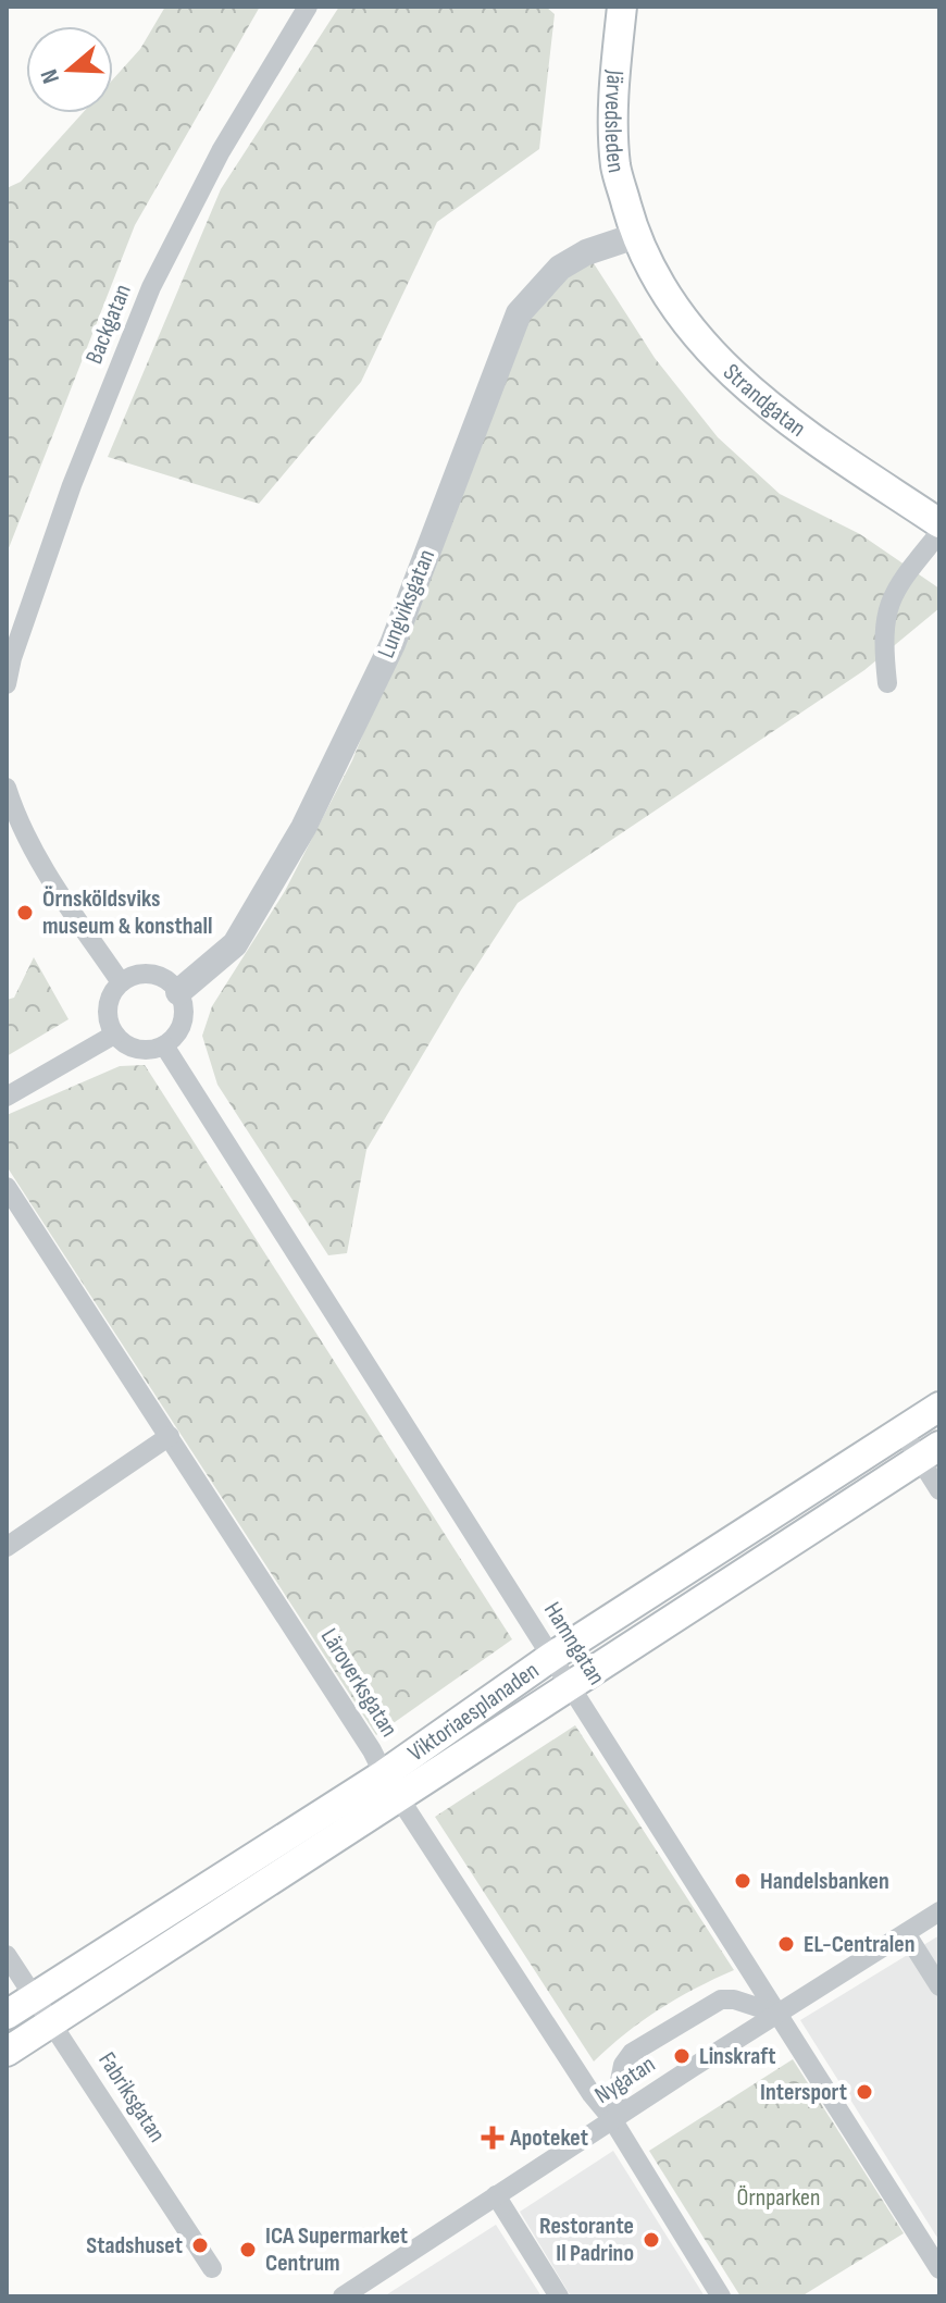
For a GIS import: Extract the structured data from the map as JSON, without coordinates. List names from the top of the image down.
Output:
{
  "streets": {
    "main road": ["Järvedsleden", "Strandgatan", "Viktoriaesplanaden"],
    "street": [
      "Backgatan",
      "Lungviksgatan",
      "Hamngatan",
      "Läroverksgatan",
      "Nygatan",
      "Fabriksgatan"
    ]
  },
  "crossings": [
    ["Järvedsleden", "Strandgatan"],
    ["Järvedsleden", "Lungviksgatan"],
    ["Strandgatan", "Lungviksgatan"],
    ["Lungviksgatan", "Hamngatan"],
    ["Hamngatan", "Viktoriaesplanaden"],
    ["Hamngatan", "Nygatan"],
    ["Läroverksgatan", "Viktoriaesplanaden"],
    ["Läroverksgatan", "Nygatan"],
    ["Viktoriaesplanaden", "Fabriksgatan"]
  ],
  "parks": ["Örnparken"],
  "places": {
    "other": [
      "Örnsköldsviks museum & konsthall",
      "Handelsbanken",
      "EL-Centralen",
      "Linskraft",
      "Intersport",
      "Restorante Il Padrino",
      "Stadshuset",
      "ICA Supermarket Centrum"
    ],
    "health": ["Apoteket"]
  },
  "north": "left"
}
